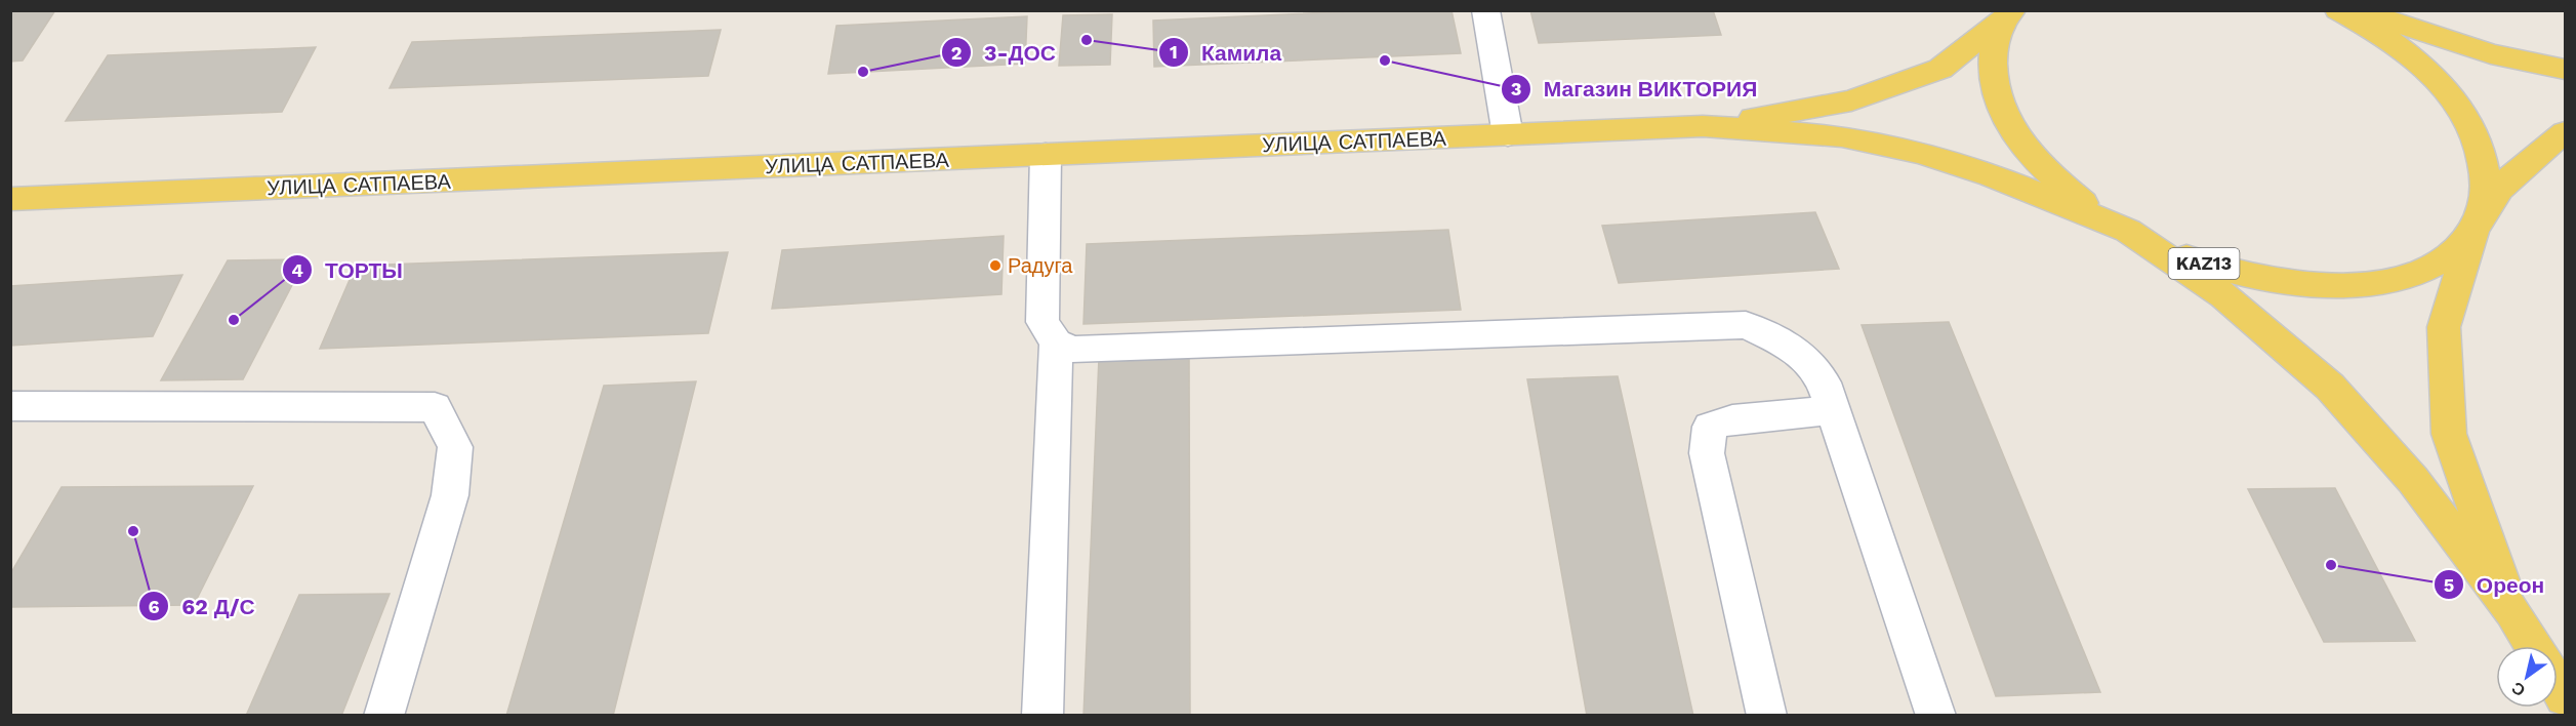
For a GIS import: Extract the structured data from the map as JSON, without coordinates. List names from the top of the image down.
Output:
{
  "streets": {
    "main road": ["УЛИЦА САТПАЕВА", "KAZ13"]
  },
  "places": [
    "Камила",
    "Магазин ВИКТОРИЯ",
    "3-ДОС",
    "Радуга",
    "ТОРТЫ",
    "62 Д/С",
    "Ореон"
  ],
  "north": "bottom left"
}
